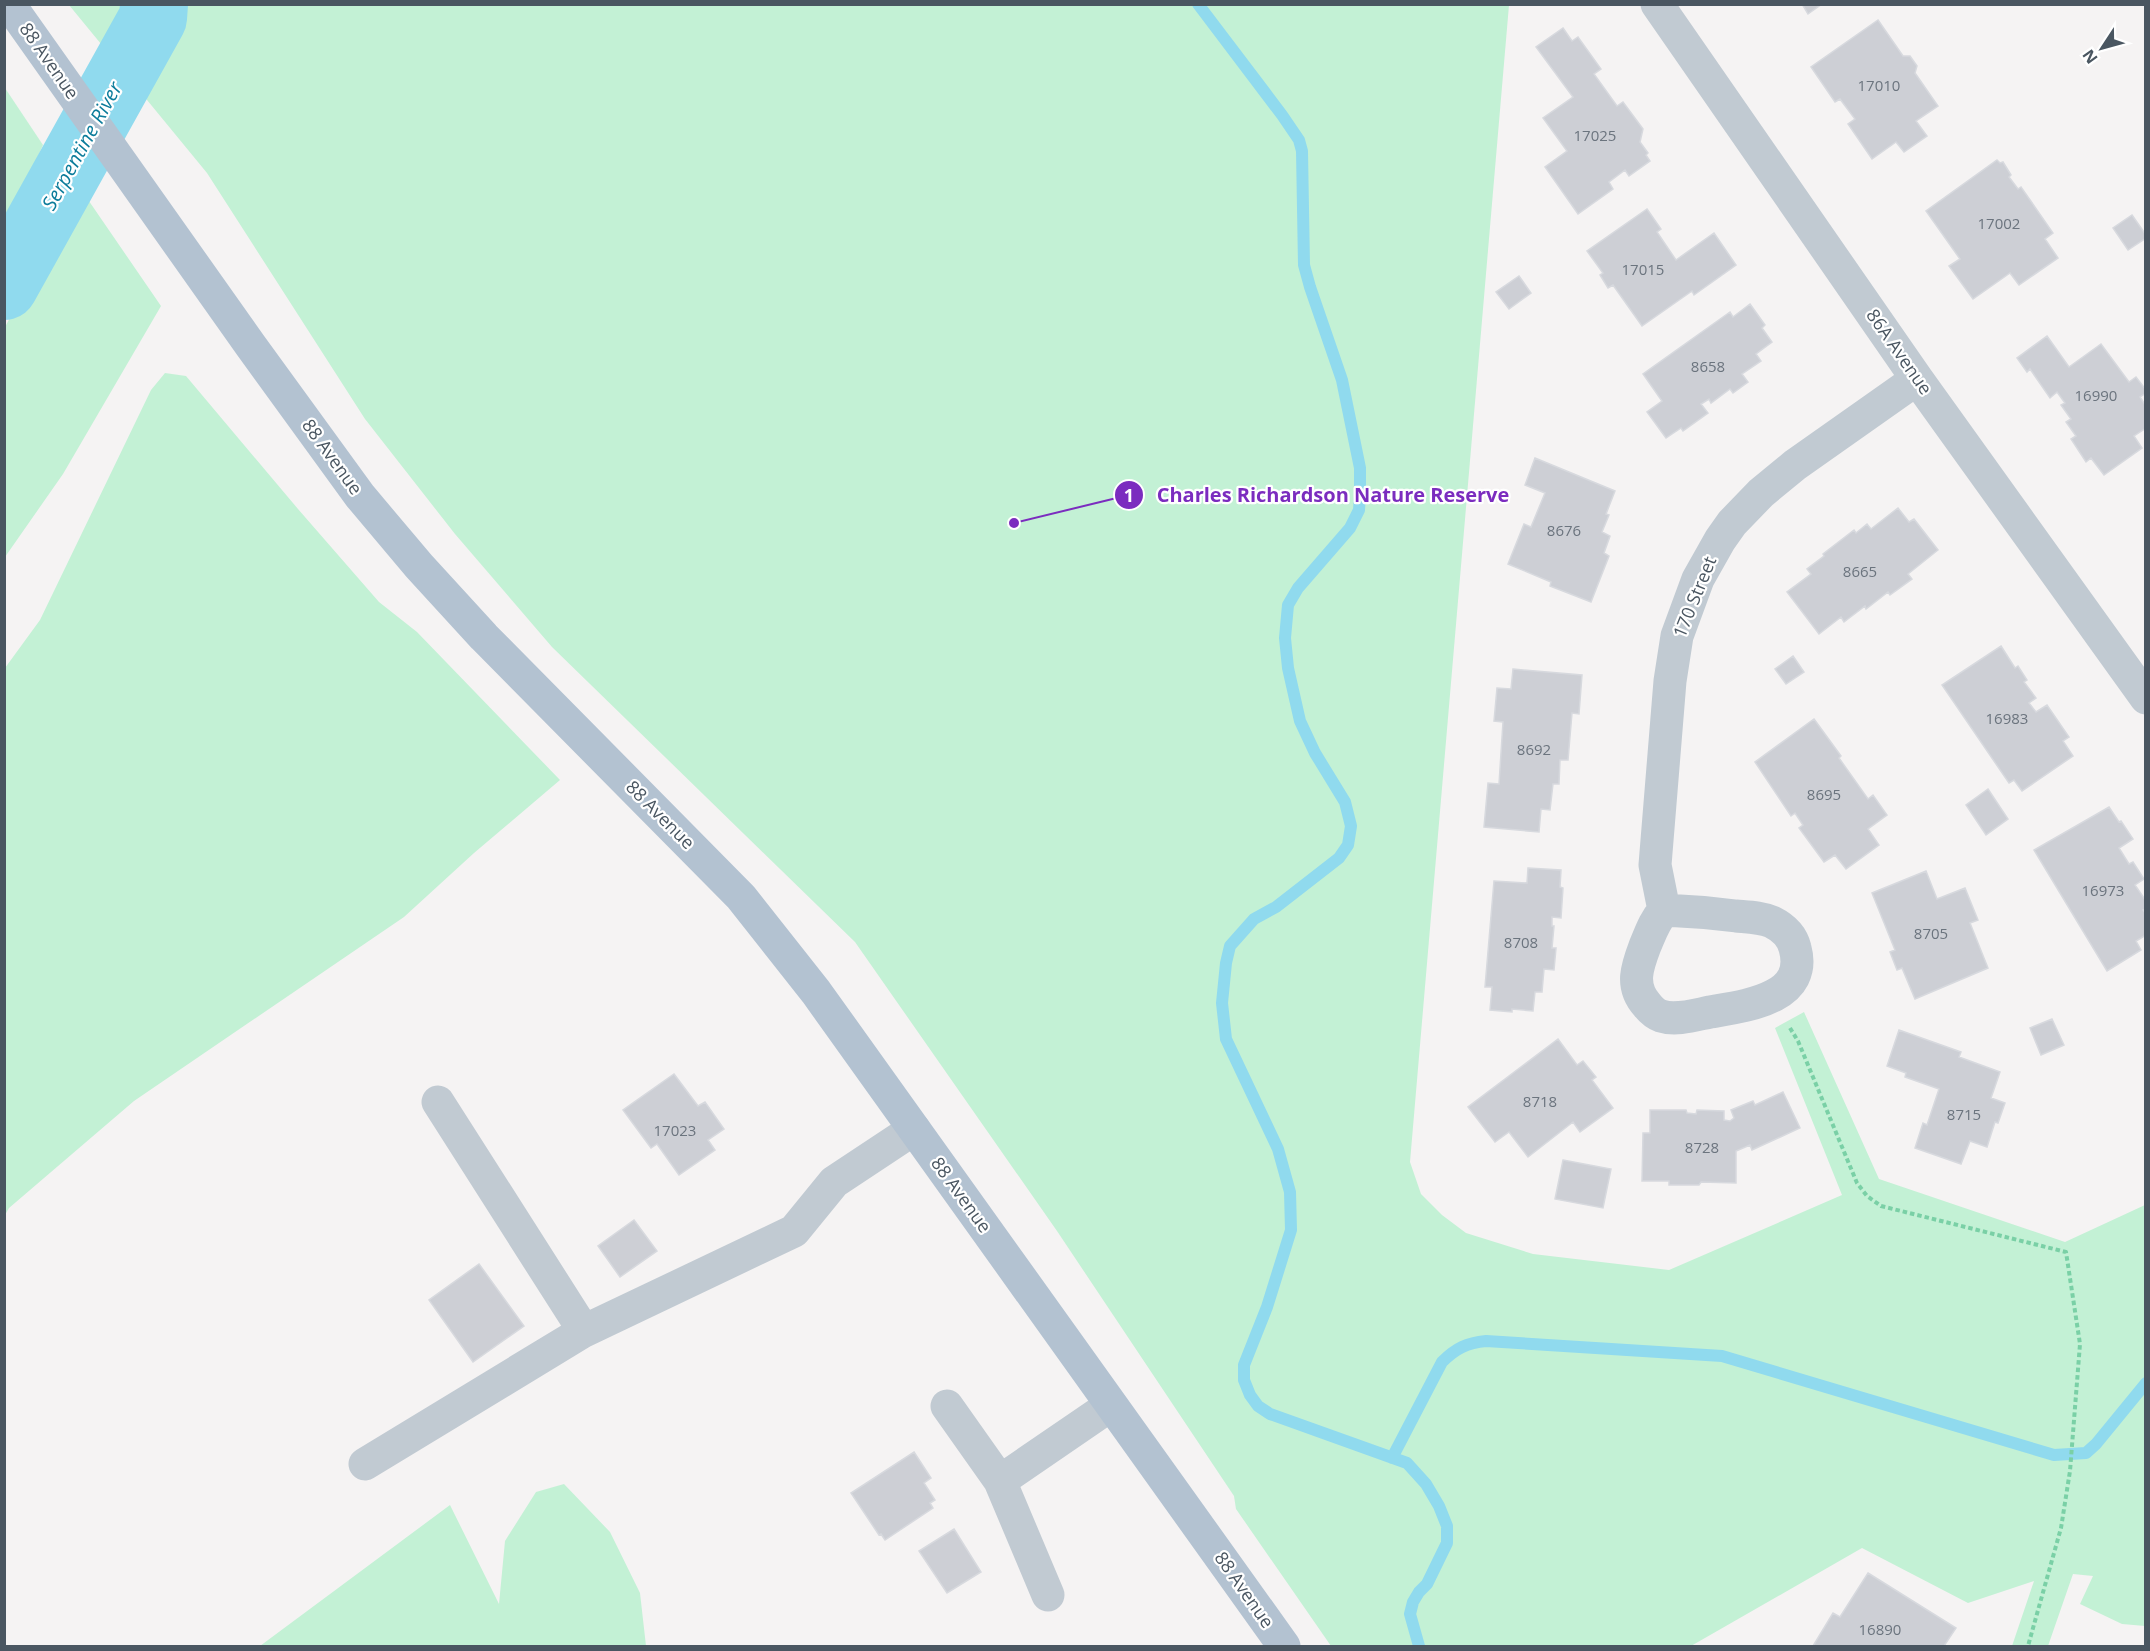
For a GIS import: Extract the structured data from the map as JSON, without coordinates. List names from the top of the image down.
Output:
{
  "streets": {
    "main road": ["88 Avenue"],
    "street": ["86A Avenue", "170 Street"]
  },
  "crossings": [
    ["86A Avenue", "170 Street"]
  ],
  "water": ["Serpentine River"],
  "places": ["Charles Richardson Nature Reserve"],
  "house_numbers": [
    "17010",
    "17025",
    "17002",
    "17015",
    "8658",
    "16990",
    "8676",
    "8665",
    "16983",
    "8692",
    "8695",
    "16973",
    "8705",
    "8708",
    "8718",
    "8715",
    "17023",
    "8728",
    "16890"
  ],
  "north": "bottom left"
}
